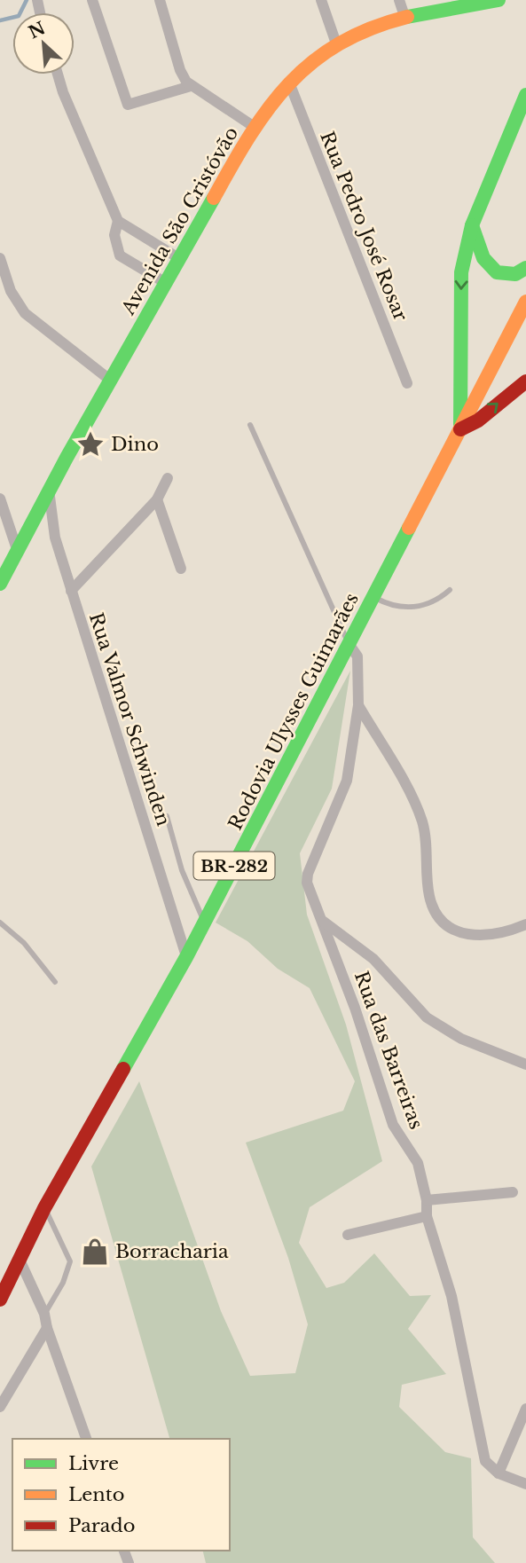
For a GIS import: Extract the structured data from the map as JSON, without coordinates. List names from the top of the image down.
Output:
{
  "streets": {
    "main road": ["Avenida São Cristóvão", "Rodovia Ulysses Guimarães", "BR-282"],
    "street": ["Rua Pedro José Rosar", "Rua Valmor Schwinden", "Rua das Barreiras"]
  },
  "crossings": [
    ["Avenida São Cristóvão", "Rua Pedro José Rosar"],
    ["Avenida São Cristóvão", "Rua Valmor Schwinden"],
    ["Rodovia Ulysses Guimarães", "Rua Valmor Schwinden"],
    ["Rodovia Ulysses Guimarães", "Rua das Barreiras"]
  ],
  "places": {
    "place": ["Dino"],
    "shop": ["Borracharia"]
  },
  "legend": ["Livre", "Lento", "Parado"],
  "north": "top left"
}
